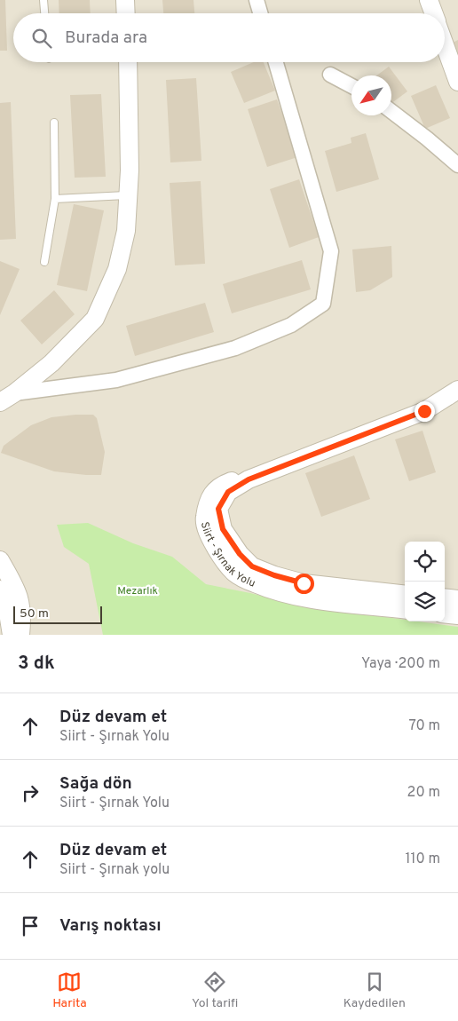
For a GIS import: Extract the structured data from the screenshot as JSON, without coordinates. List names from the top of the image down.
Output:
{
  "streets": {
    "street": ["Siirt - Şırnak Yolu"]
  },
  "parks": ["Mezarlık"],
  "scale_bar": "50 m",
  "north": "bottom left",
  "page": {
    "search": "Burada ara",
    "scale": "50 m",
    "heading": ["3 dk", "Yaya · 200 m"],
    "list": [
      ["Düz devam et", "Siirt - Şırnak Yolu", "70 m"],
      ["Sağa dön", "Siirt - Şırnak Yolu", "20 m"],
      ["Düz devam et", "Siirt - Şırnak yolu", "110 m"],
      "Varış noktası"
    ],
    "nav": ["Harita", "Yol tarifi", "Kaydedilen"]
  }
}
